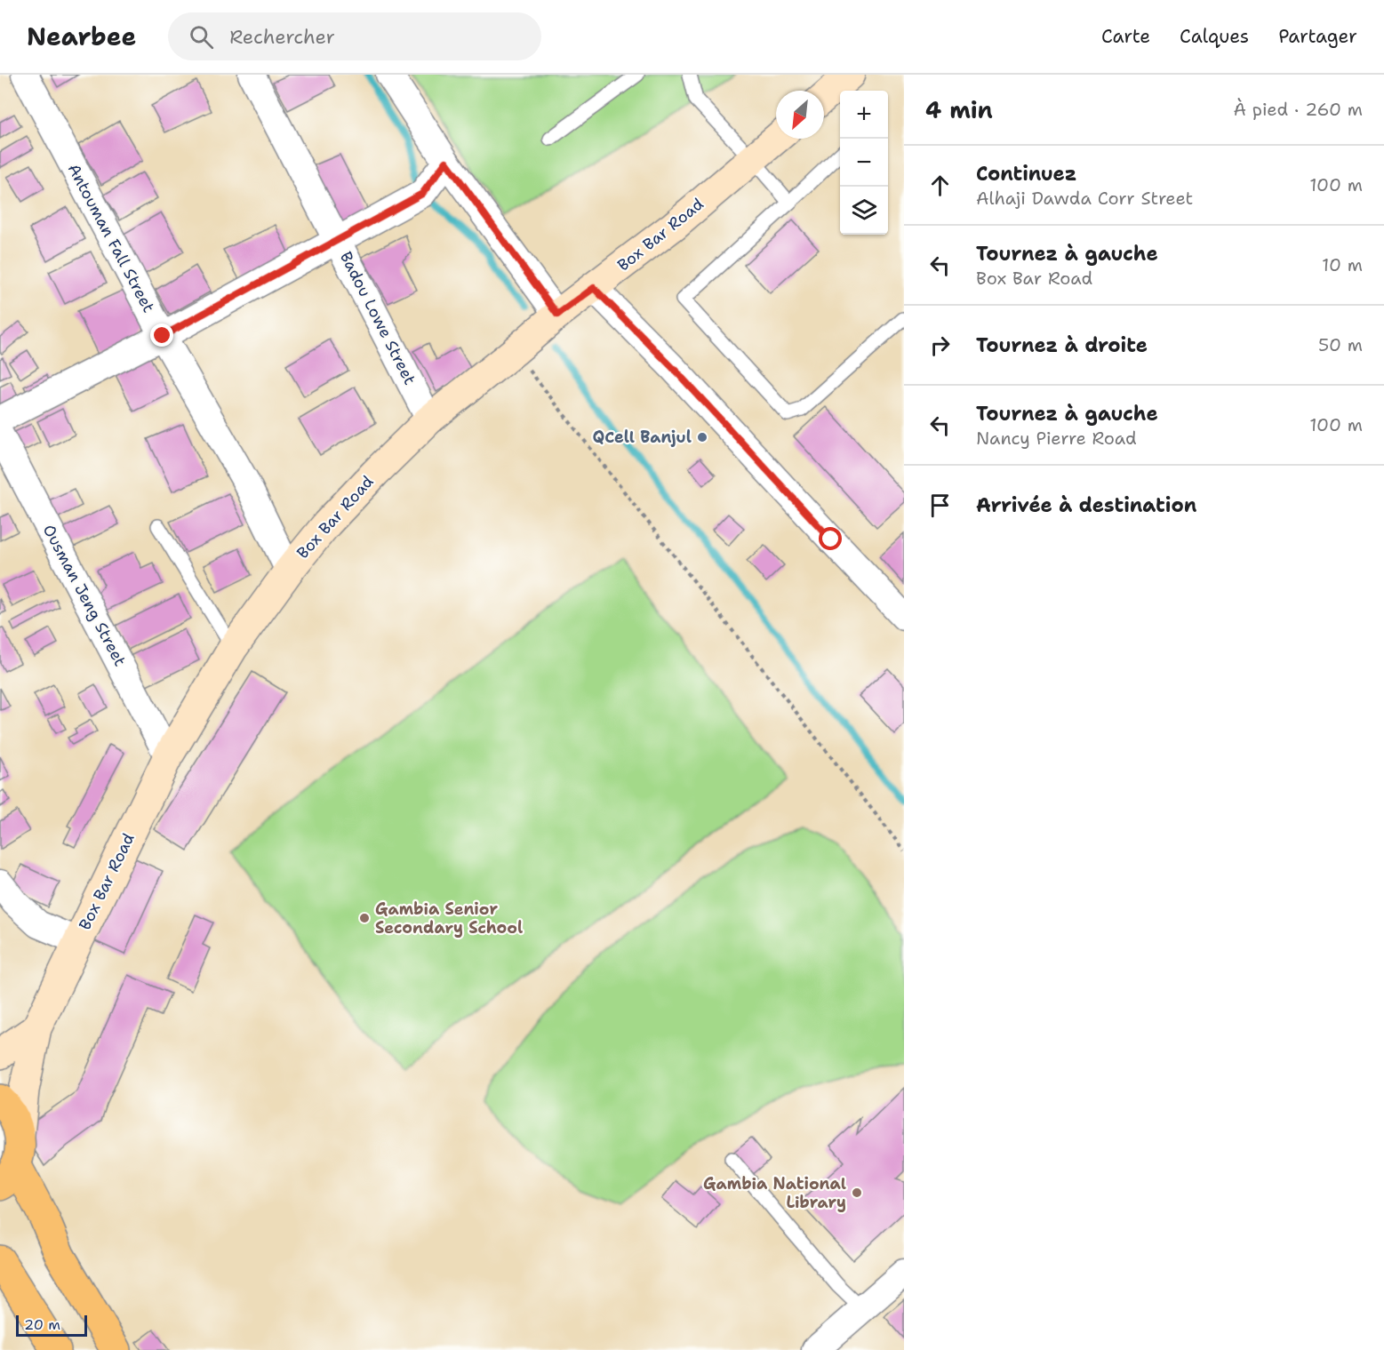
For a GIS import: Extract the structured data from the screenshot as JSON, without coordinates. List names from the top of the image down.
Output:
{
  "streets": {
    "street": [
      "Box Bar Road",
      "Antouman Fall Street",
      "Badou Lowe Street",
      "Ousman Jeng Street"
    ]
  },
  "crossings": [
    ["Box Bar Road", "Antouman Fall Street"],
    ["Box Bar Road", "Badou Lowe Street"],
    ["Box Bar Road", "Ousman Jeng Street"]
  ],
  "places": ["QCell Banjul", "Gambia Senior Secondary School", "Gambia National Library"],
  "scale_bar": "20 m",
  "north": "bottom left",
  "page": {
    "header": "Nearbee",
    "search": "Rechercher",
    "nav": ["Carte", "Calques", "Partager"],
    "heading": ["4 min", "À pied · 260 m"],
    "map_buttons": ["+", "−"],
    "list": [
      ["Continuez", "Alhaji Dawda Corr Street", "100 m"],
      ["Tournez à gauche", "Box Bar Road", "10 m"],
      ["Tournez à droite", "50 m"],
      ["Tournez à gauche", "Nancy Pierre Road", "100 m"],
      "Arrivée à destination"
    ],
    "scale": "20 m"
  }
}
